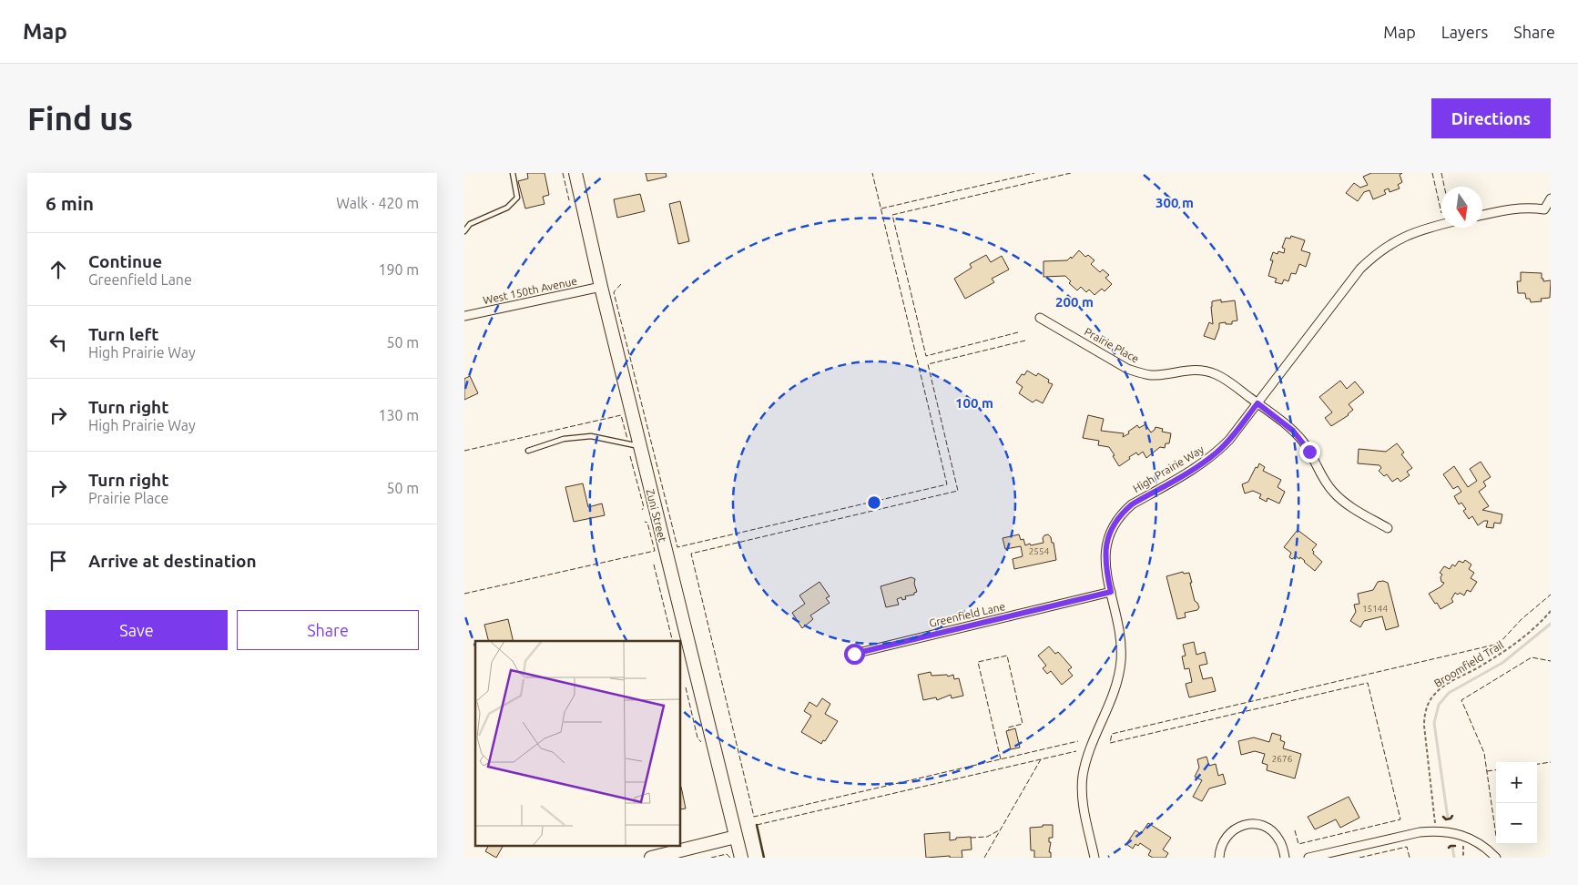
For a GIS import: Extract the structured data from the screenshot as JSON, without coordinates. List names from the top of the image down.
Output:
{
  "streets": {
    "street": [
      "West 150th Avenue",
      "Prairie Place",
      "High Prairie Way",
      "Zuni Street",
      "Greenfield Lane"
    ],
    "path": ["Broomfield Trail"]
  },
  "crossings": [
    ["West 150th Avenue", "Zuni Street"],
    ["Prairie Place", "High Prairie Way"],
    ["High Prairie Way", "Greenfield Lane"]
  ],
  "house_numbers": ["2554", "15144", "2676"],
  "north": "bottom",
  "page": {
    "header": "Map",
    "nav": ["Map", "Layers", "Share"],
    "buttons": [
      "Directions",
      ["Save", "Share"]
    ],
    "title": "Find us",
    "heading": ["6 min", "Walk · 420 m"],
    "list": [
      ["Continue", "Greenfield Lane", "190 m"],
      ["Turn left", "High Prairie Way", "50 m"],
      ["Turn right", "High Prairie Way", "130 m"],
      ["Turn right", "Prairie Place", "50 m"],
      "Arrive at destination"
    ],
    "map_buttons": ["+", "−"]
  },
  "rings": ["300 m", "200 m", "100 m"]
}
